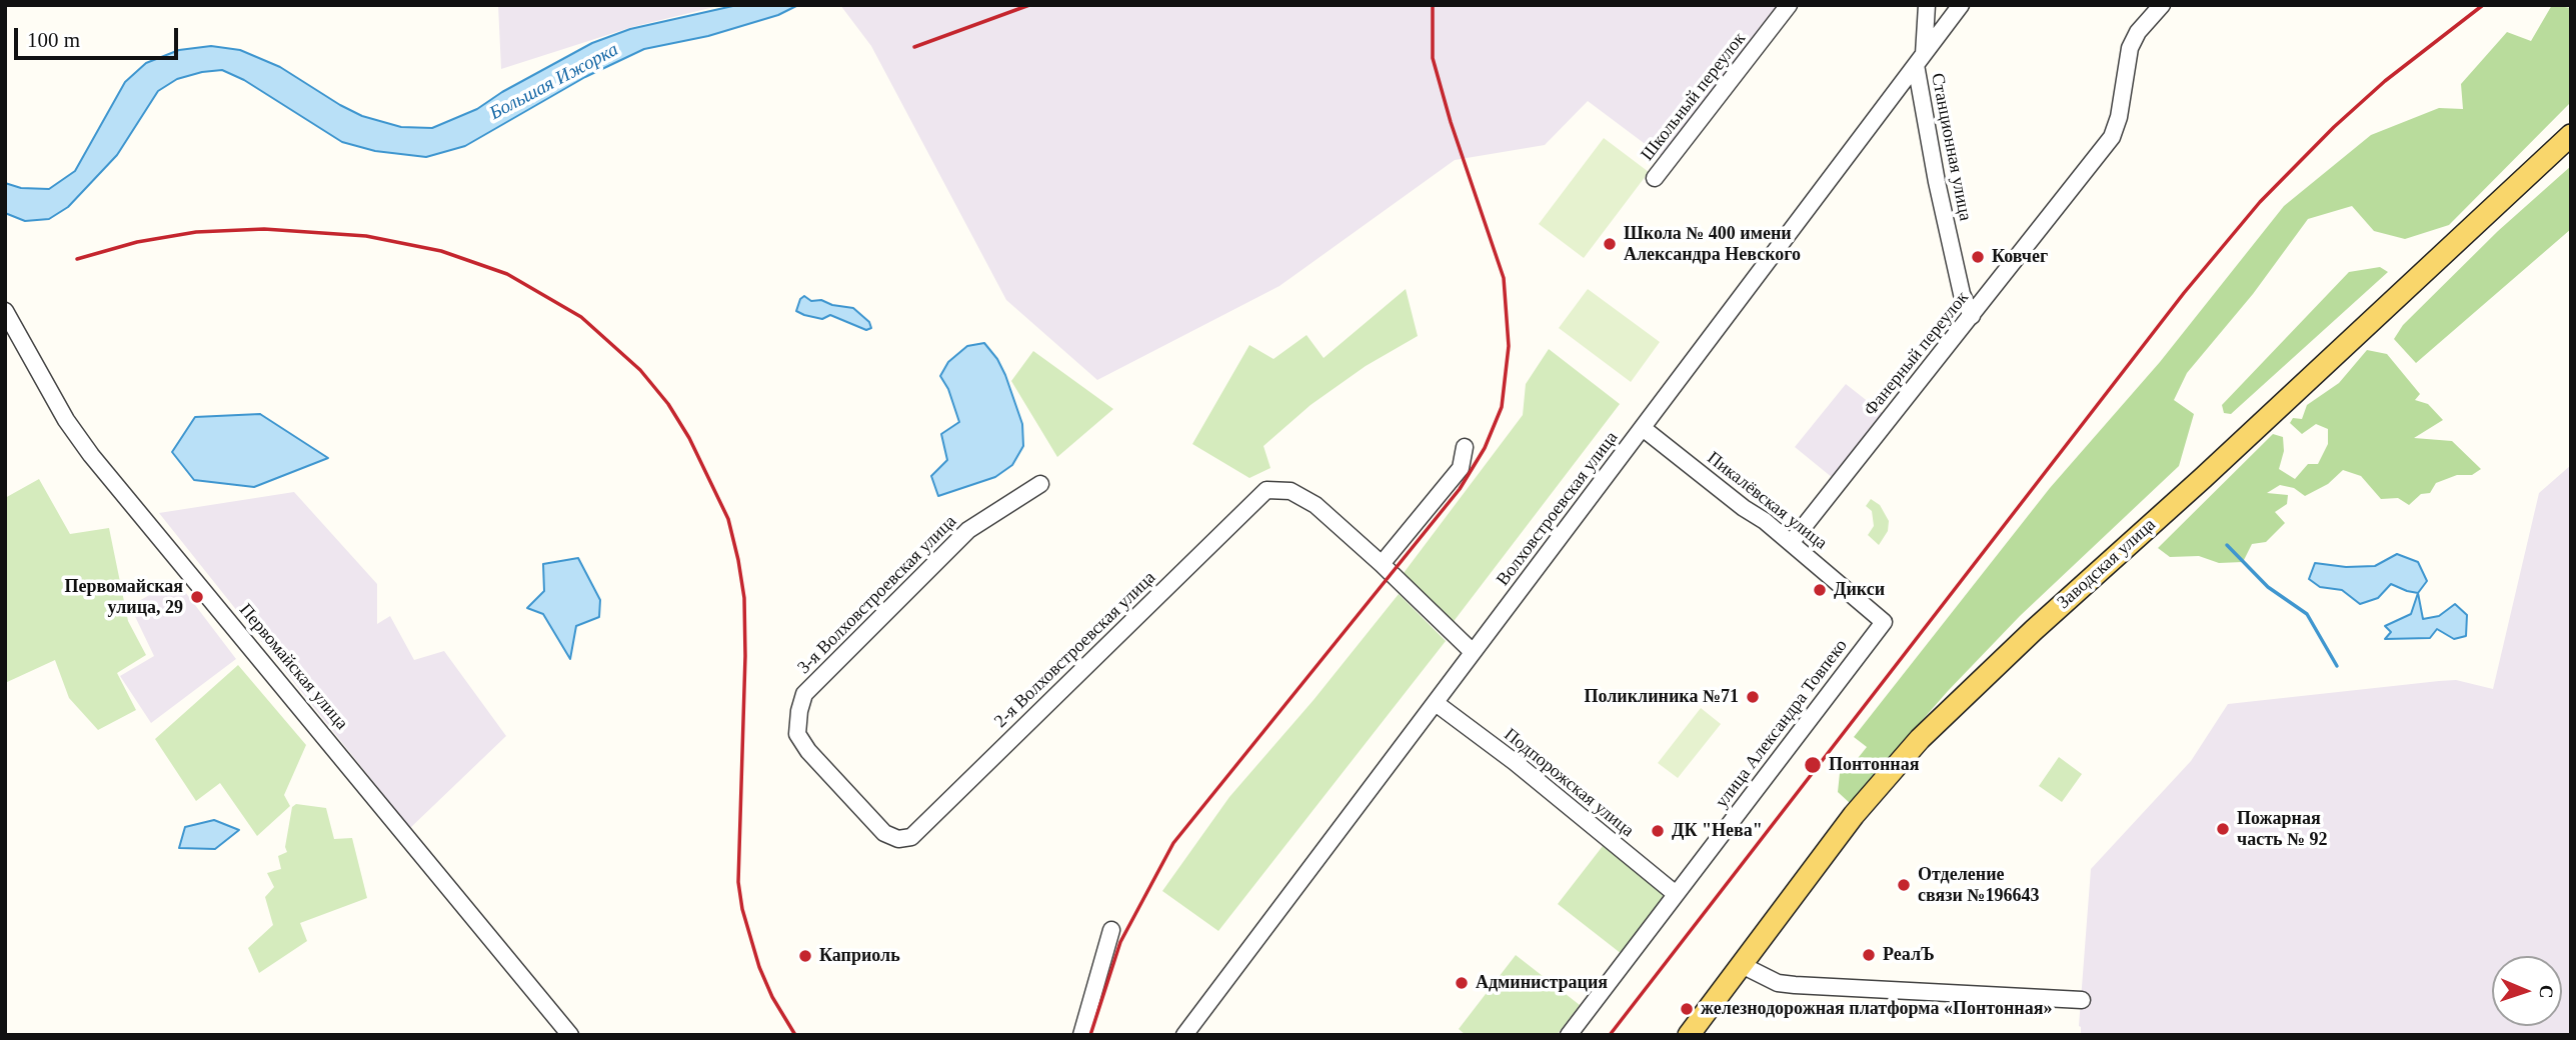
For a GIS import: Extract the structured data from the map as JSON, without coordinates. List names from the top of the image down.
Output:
{
  "streets": {
    "main road": ["Заводская улица"],
    "street": [
      "Школьный переулок",
      "Станционная улица",
      "Фанерный переулок",
      "Пикалёвская улица",
      "Волховстроевская улица",
      "3-я Волховстроевская улица",
      "2-я Волховстроевская улица",
      "Первомайская улица",
      "улица Александра Товпеко",
      "Подпорожская улица"
    ]
  },
  "crossings": [
    ["Станционная улица", "Фанерный переулок"],
    ["Станционная улица", "Волховстроевская улица"],
    ["Фанерный переулок", "Пикалёвская улица"],
    ["Пикалёвская улица", "Волховстроевская улица"],
    ["Пикалёвская улица", "улица Александра Товпеко"],
    ["Волховстроевская улица", "Подпорожская улица"],
    ["3-я Волховстроевская улица", "2-я Волховстроевская улица"],
    ["улица Александра Товпеко", "Подпорожская улица"]
  ],
  "water": ["Большая Ижорка"],
  "places": [
    "Школа № 400 имени Александра Невского",
    "Ковчег",
    "Дикси",
    "Первомайская улица, 29",
    "Поликлиника №71",
    "Понтонная",
    "Пожарная часть № 92",
    "ДК \"Нева\"",
    "Отделение связи №196643",
    "РеалЪ",
    "Каприоль",
    "Администрация",
    "железнодорожная платформа «Понтонная»"
  ],
  "scale_bar": "100 m",
  "north": "right"
}
